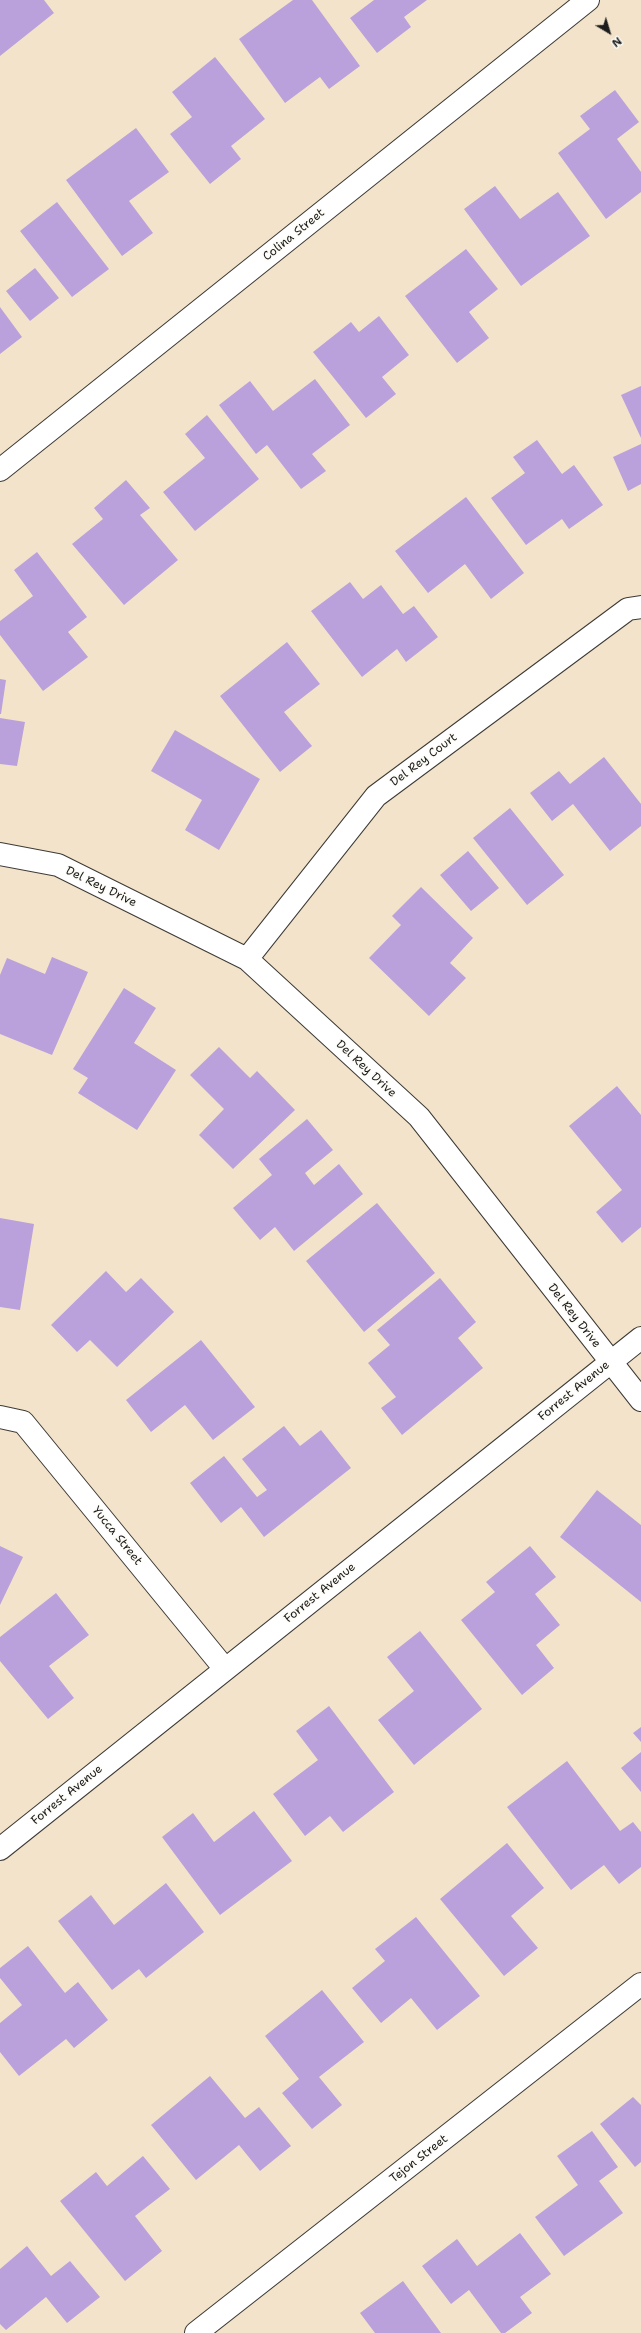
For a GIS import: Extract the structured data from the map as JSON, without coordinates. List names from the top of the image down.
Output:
{
  "streets": {
    "street": [
      "Colina Street",
      "Del Rey Court",
      "Del Rey Drive",
      "Forrest Avenue",
      "Yucca Street",
      "Tejon Street"
    ]
  },
  "crossings": [
    ["Del Rey Court", "Del Rey Drive"],
    ["Del Rey Drive", "Forrest Avenue"],
    ["Forrest Avenue", "Yucca Street"]
  ],
  "north": "bottom right"
}
